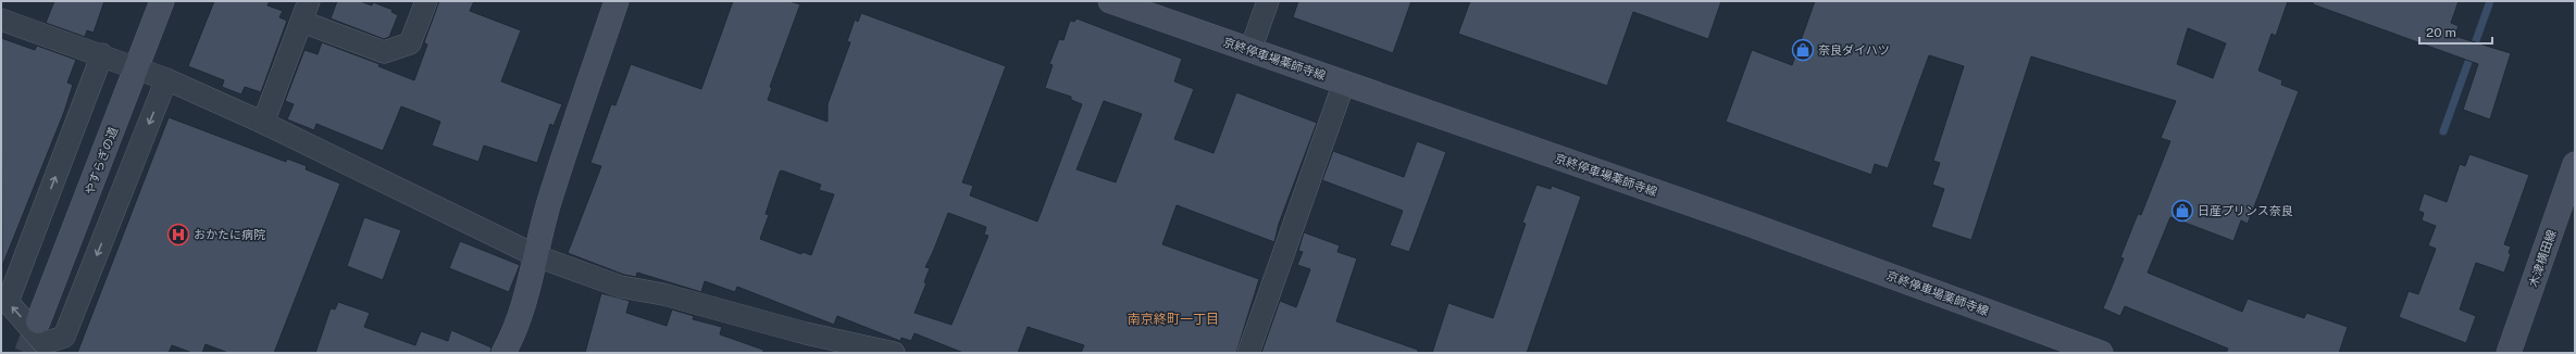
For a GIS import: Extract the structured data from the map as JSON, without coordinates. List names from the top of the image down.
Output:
{
  "streets": {
    "main road": ["京終停車場薬師寺線", "やすらぎの道", "木津横田線"]
  },
  "districts": ["南京終町一丁目"],
  "places": {
    "shop": ["奈良ダイハツ", "日産プリンス奈良"],
    "hospital": ["おかたに病院"]
  },
  "scale_bar": "20 m"
}
